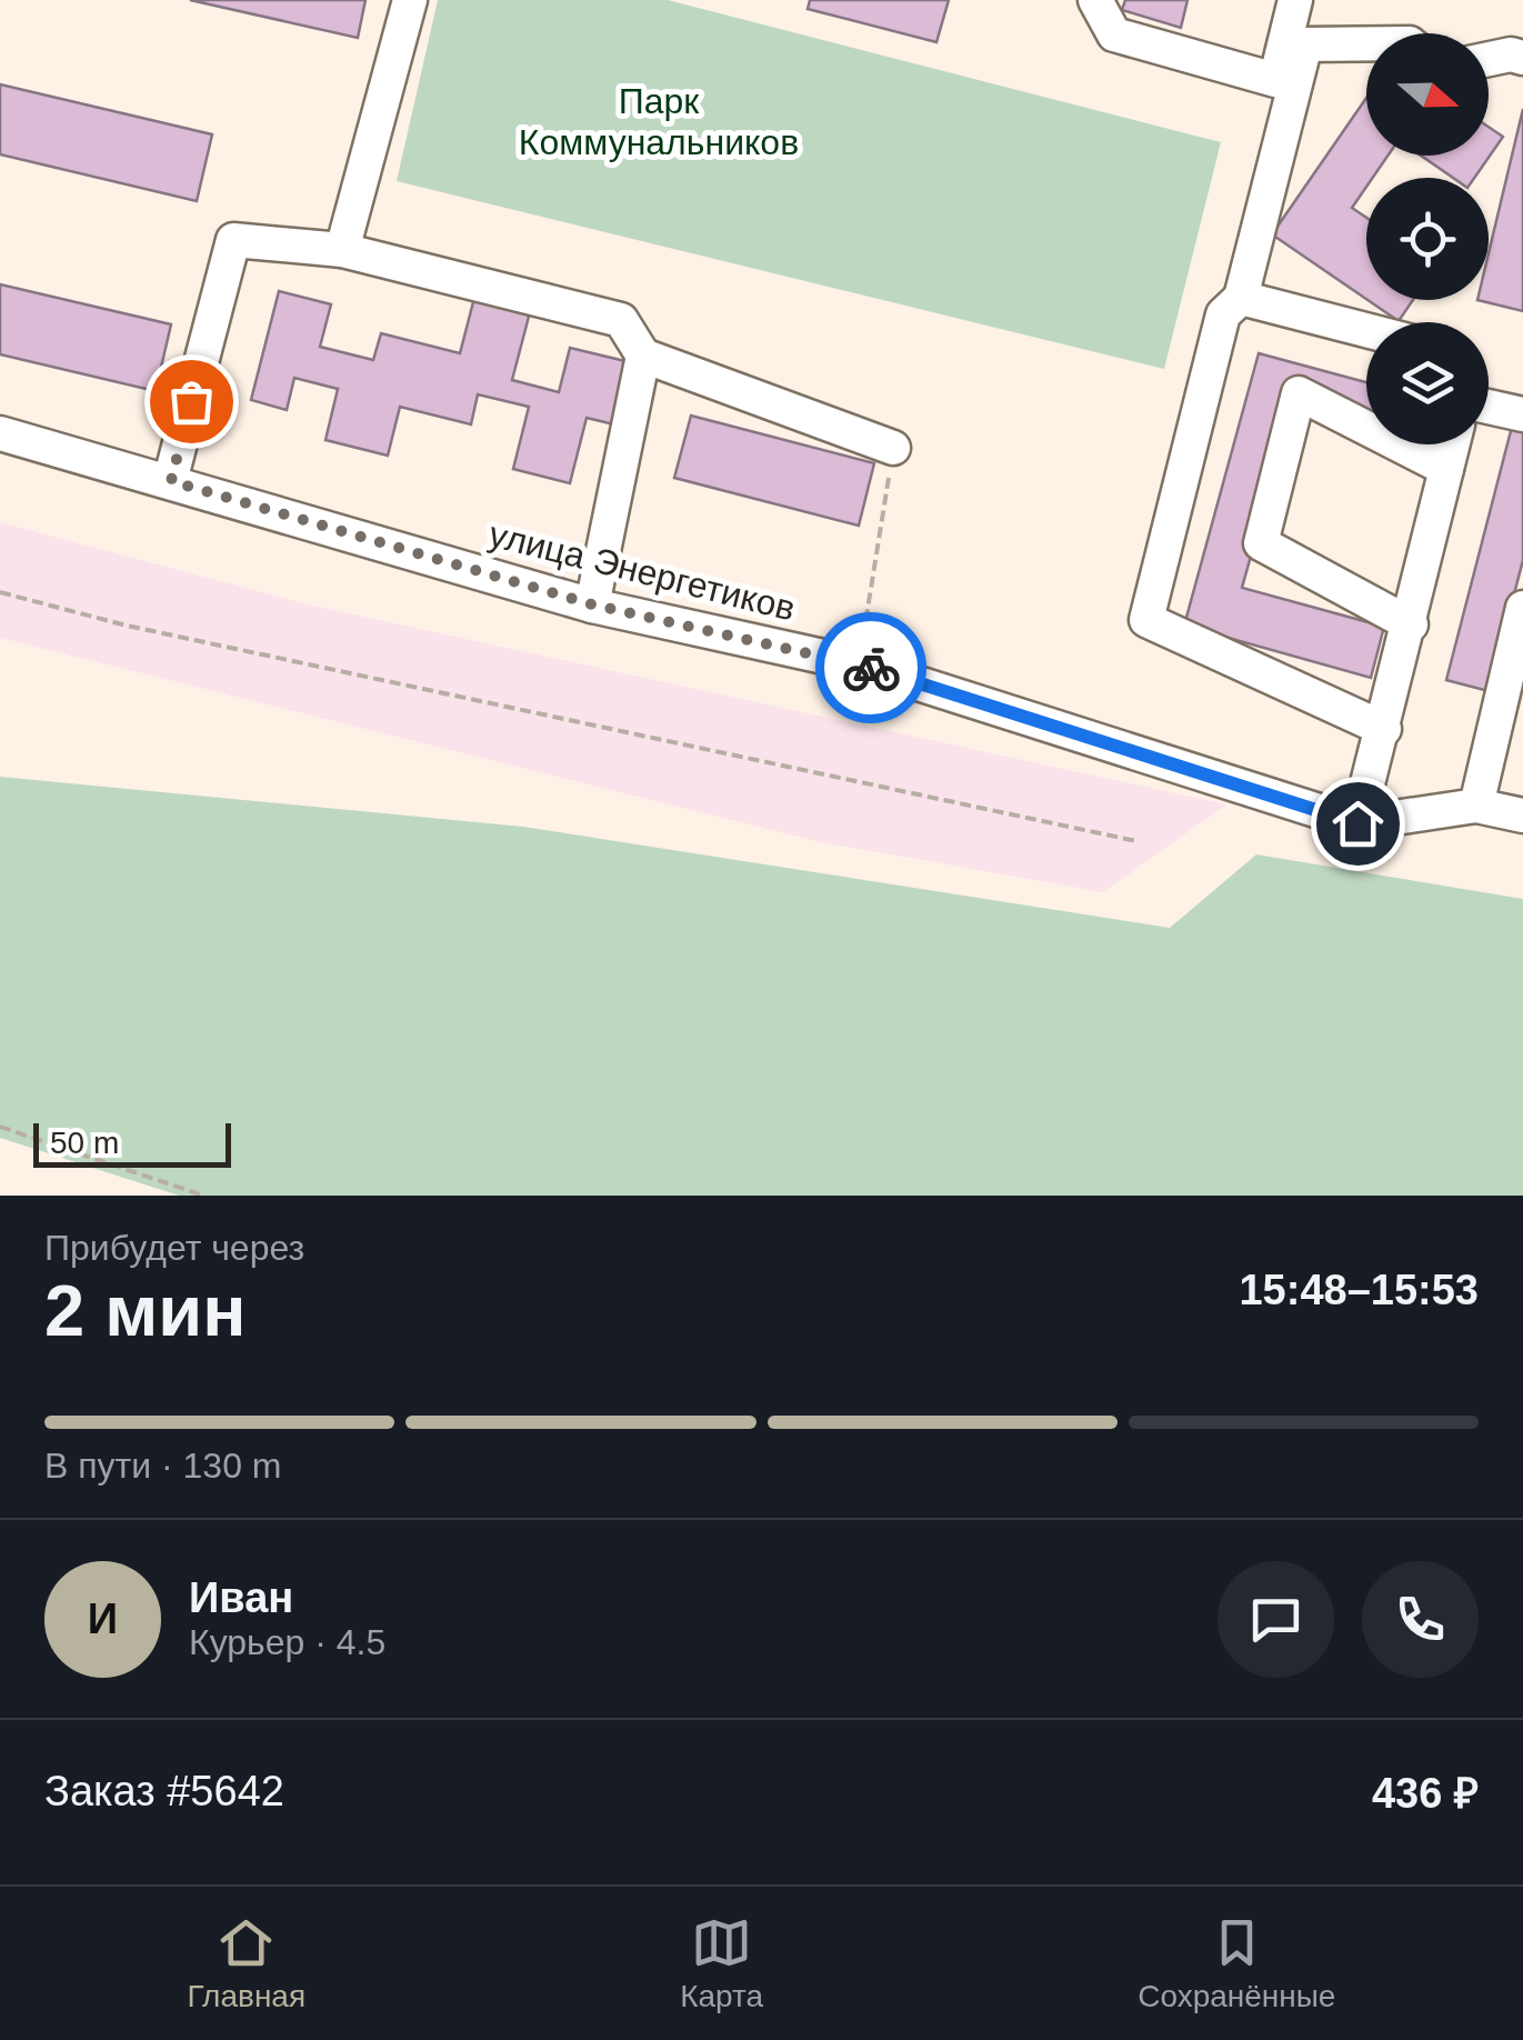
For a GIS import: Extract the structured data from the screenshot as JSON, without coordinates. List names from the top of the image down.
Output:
{
  "streets": {
    "street": ["улица Энергетиков"]
  },
  "parks": ["Парк Коммунальников"],
  "scale_bar": "50 m",
  "north": "right",
  "page": {
    "scale": "50 m",
    "heading": ["2 мин", "Прибудет через", "15:48–15:53"],
    "panel": [
      "Иван",
      "Курьер · 4.5",
      "Заказ #5642",
      "436 ₽"
    ],
    "bar": "В пути · 130 m",
    "round": "И",
    "tabs": ["Главная", "Карта", "Сохранённые"]
  }
}
